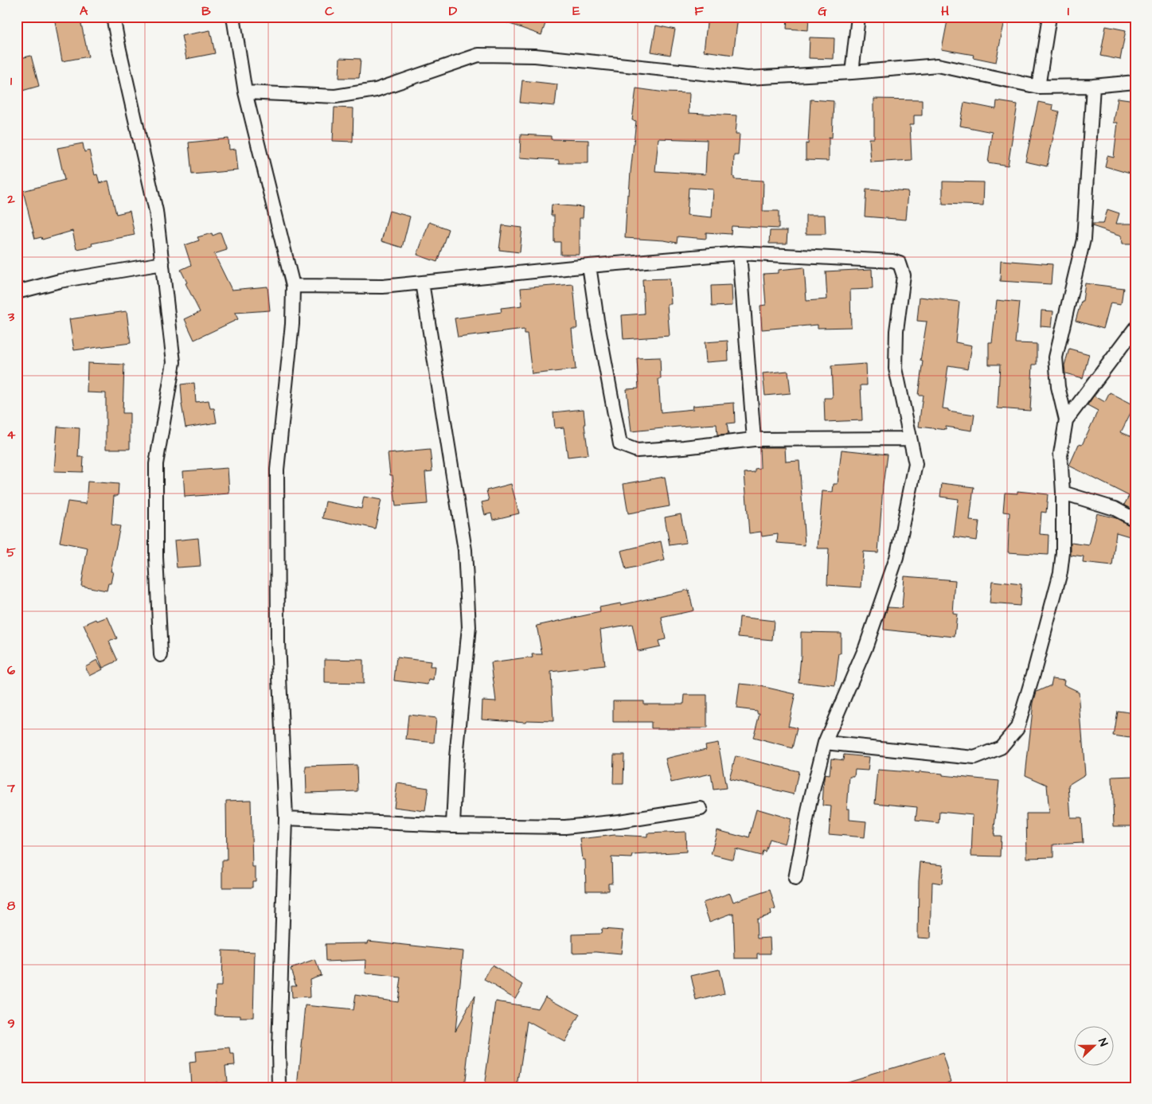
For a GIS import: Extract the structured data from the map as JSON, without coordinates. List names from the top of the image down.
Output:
{
  "north": "right",
  "grid": {
    "columns": [
      "A",
      "B",
      "C",
      "D",
      "E",
      "F",
      "G",
      "H",
      "I"
    ],
    "rows": [
      "1",
      "2",
      "3",
      "4",
      "5",
      "6",
      "7",
      "8",
      "9"
    ]
  }
}
